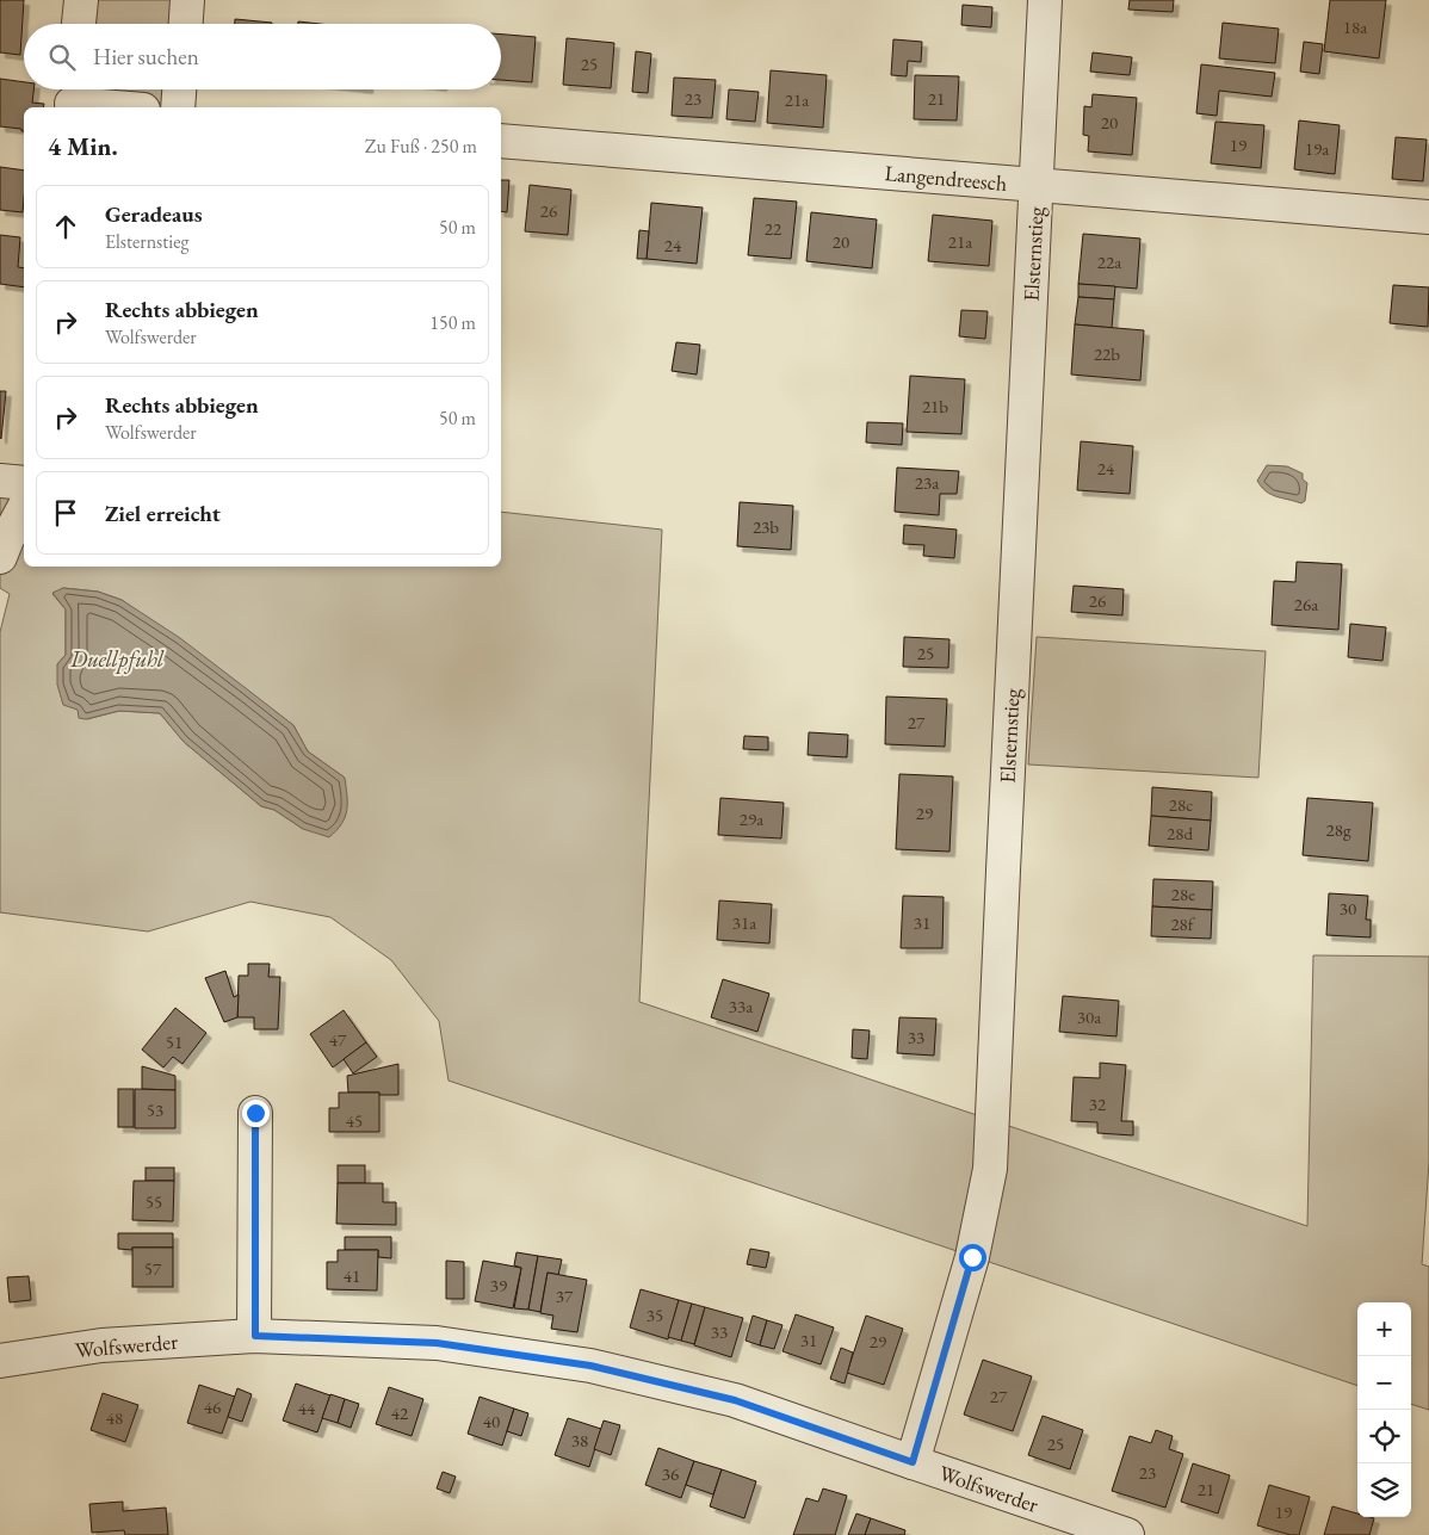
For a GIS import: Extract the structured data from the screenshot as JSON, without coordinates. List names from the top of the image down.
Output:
{
  "streets": {
    "street": ["Langendreesch", "Elsternstieg", "Wolfswerder"]
  },
  "crossings": [
    ["Langendreesch", "Elsternstieg"],
    ["Elsternstieg", "Wolfswerder"]
  ],
  "water": ["Duellpfuhl"],
  "house_numbers": [
    "18a",
    "25",
    "23",
    "21",
    "21a",
    "20",
    "19",
    "19a",
    "26",
    "22",
    "20",
    "21a",
    "24",
    "22a",
    "22b",
    "21b",
    "24",
    "23a",
    "23b",
    "26",
    "26a",
    "25",
    "27",
    "28c",
    "29",
    "29a",
    "28g",
    "28d",
    "28e",
    "30",
    "31a",
    "31",
    "28f",
    "33a",
    "30a",
    "33",
    "47",
    "51",
    "32",
    "53",
    "45",
    "55",
    "57",
    "41",
    "39",
    "37",
    "35",
    "33",
    "31",
    "29",
    "27",
    "46",
    "44",
    "42",
    "48",
    "40",
    "38",
    "25",
    "23",
    "36",
    "21",
    "19"
  ],
  "page": {
    "search": "Hier suchen",
    "heading": ["4 Min.", "Zu Fuß · 250 m"],
    "list": [
      ["Geradeaus", "Elsternstieg", "50 m"],
      ["Rechts abbiegen", "Wolfswerder", "150 m"],
      ["Rechts abbiegen", "Wolfswerder", "50 m"],
      "Ziel erreicht"
    ],
    "map_buttons": ["+", "−"]
  }
}
